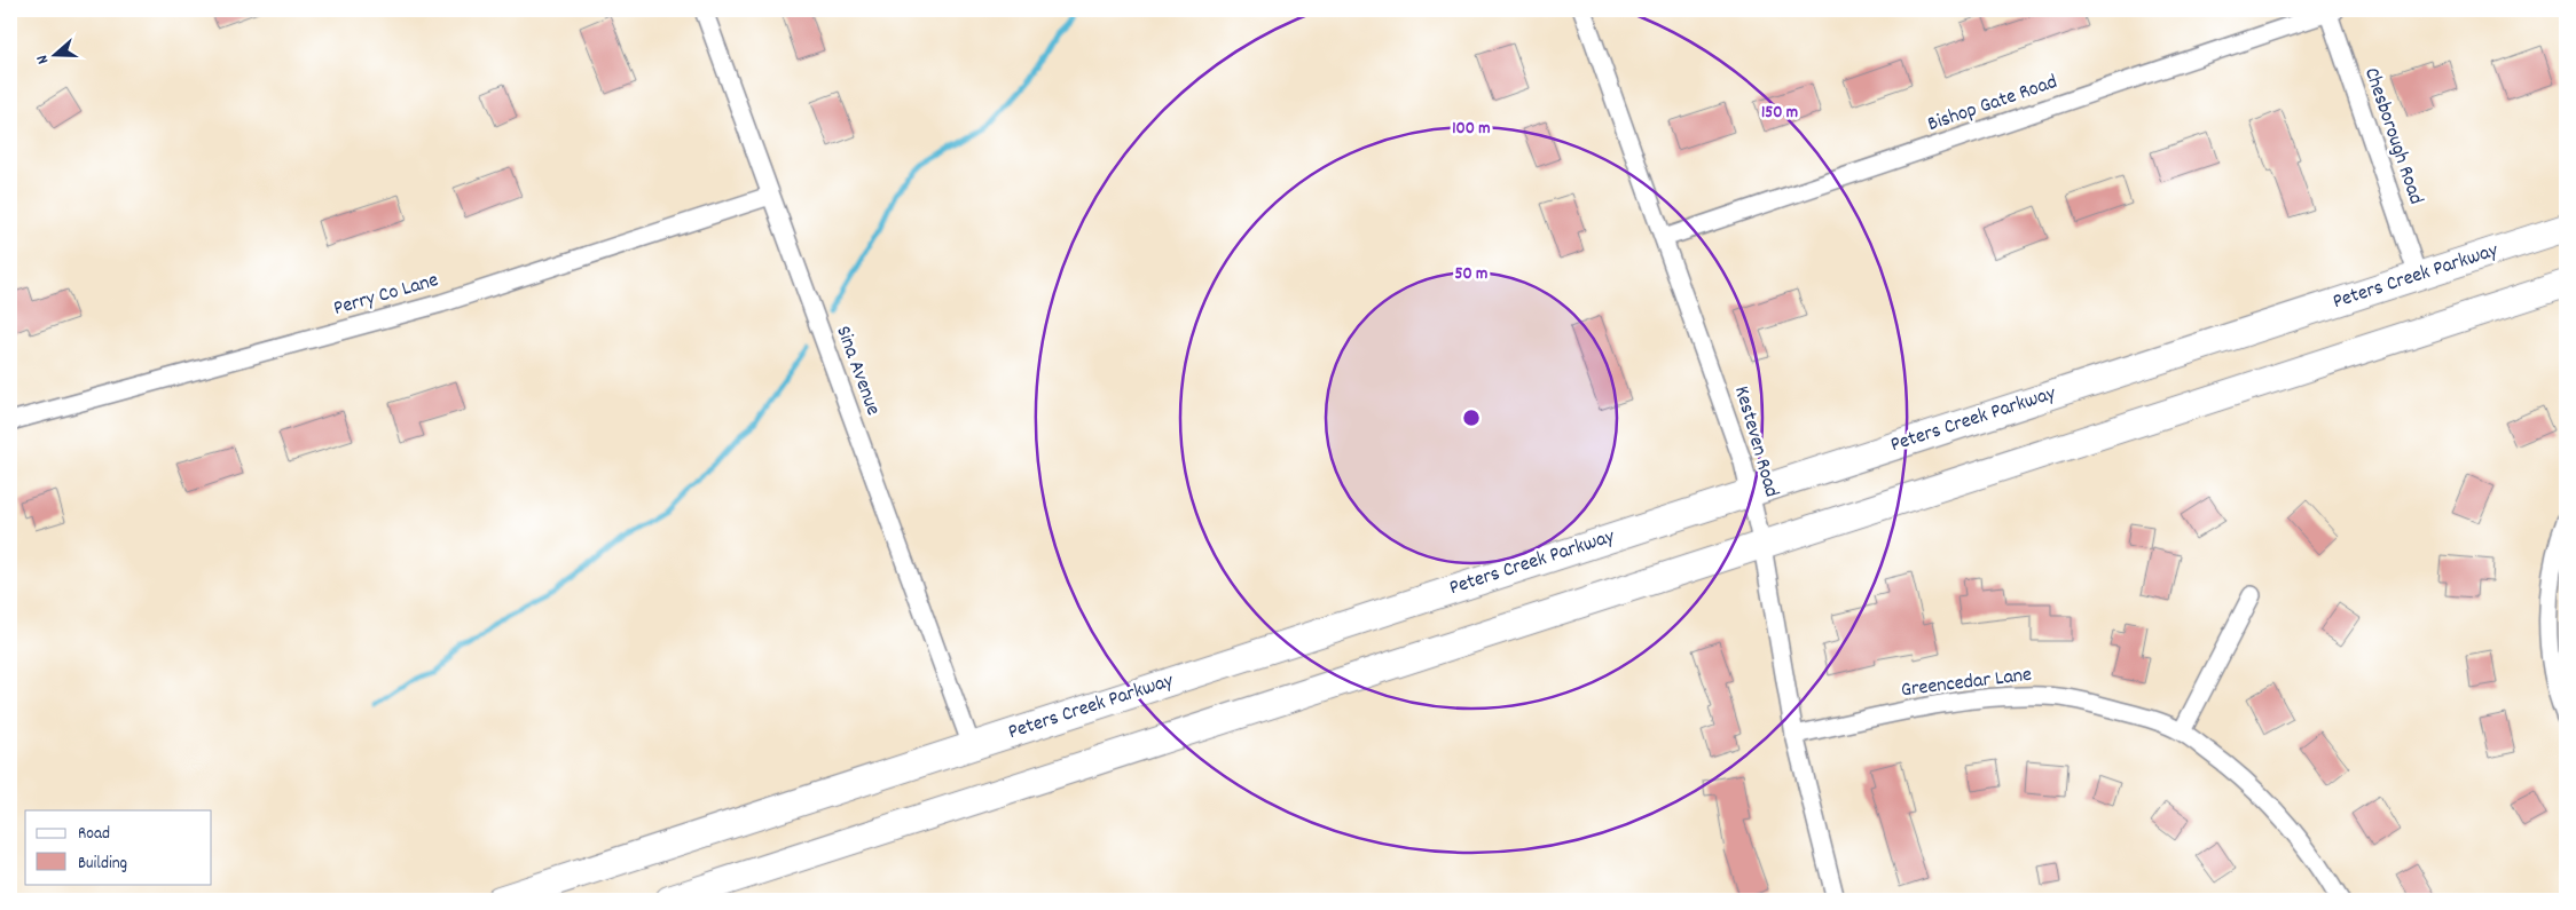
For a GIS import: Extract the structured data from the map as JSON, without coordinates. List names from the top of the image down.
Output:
{
  "streets": {
    "main road": ["Peters Creek Parkway"],
    "street": [
      "Bishop Gate Road",
      "Chesborough Road",
      "Perry Co Lane",
      "Sina Avenue",
      "Kesteven Road",
      "Greencedar Lane"
    ]
  },
  "crossings": [
    ["Bishop Gate Road", "Chesborough Road"],
    ["Bishop Gate Road", "Kesteven Road"],
    ["Chesborough Road", "Peters Creek Parkway"],
    ["Peters Creek Parkway", "Sina Avenue"],
    ["Peters Creek Parkway", "Kesteven Road"],
    ["Perry Co Lane", "Sina Avenue"],
    ["Kesteven Road", "Greencedar Lane"]
  ],
  "legend": ["Road", "Building"],
  "north": "left",
  "rings": ["150 m", "100 m", "50 m"]
}
